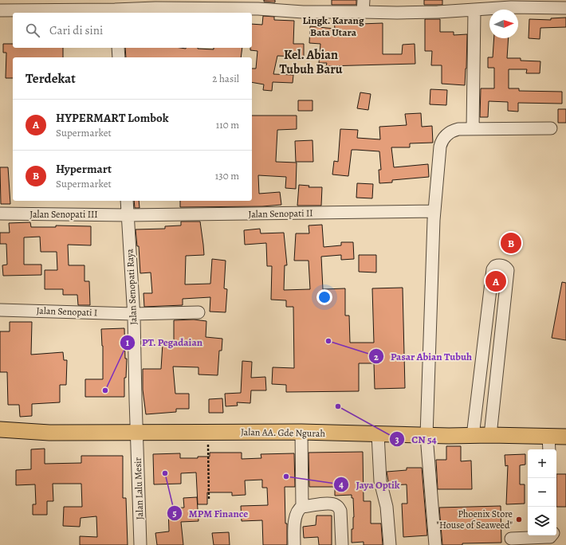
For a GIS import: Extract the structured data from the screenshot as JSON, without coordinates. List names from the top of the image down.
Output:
{
  "streets": {
    "main road": ["Jalan AA. Gde Ngurah"],
    "street": [
      "Jalan Senopati II",
      "Jalan Senopati III",
      "Jalan Senopati Raya",
      "Jalan Senopati I",
      "Jalan Lalu Mesir"
    ]
  },
  "crossings": [
    ["Jalan Senopati II", "Jalan Senopati III"],
    ["Jalan Senopati II", "Jalan Senopati Raya"],
    ["Jalan Senopati III", "Jalan Senopati Raya"],
    ["Jalan Senopati Raya", "Jalan Senopati I"],
    ["Jalan Senopati Raya", "Jalan AA. Gde Ngurah"],
    ["Jalan Senopati Raya", "Jalan Lalu Mesir"],
    ["Jalan AA. Gde Ngurah", "Jalan Lalu Mesir"]
  ],
  "districts": ["Lingk. Karang Bata Utara", "Kel. Abian Tubuh Baru"],
  "places": [
    "Pasar Abian Tubuh",
    "PT. Pegadaian",
    "CN 54",
    "MPM Finance",
    "Jaya Optik",
    "Phoenix Store \"House of Seaweed\""
  ],
  "north": "right",
  "page": {
    "search": "Cari di sini",
    "heading": ["Terdekat", "2 hasil"],
    "list": [
      {
        "mark": "A",
        "name": "HYPERMART Lombok",
        "note": "Supermarket",
        "value": "110 m"
      },
      {
        "mark": "B",
        "name": "Hypermart",
        "note": "Supermarket",
        "value": "130 m"
      }
    ],
    "pins": ["B", "A"],
    "map_buttons": ["+", "−"]
  }
}
